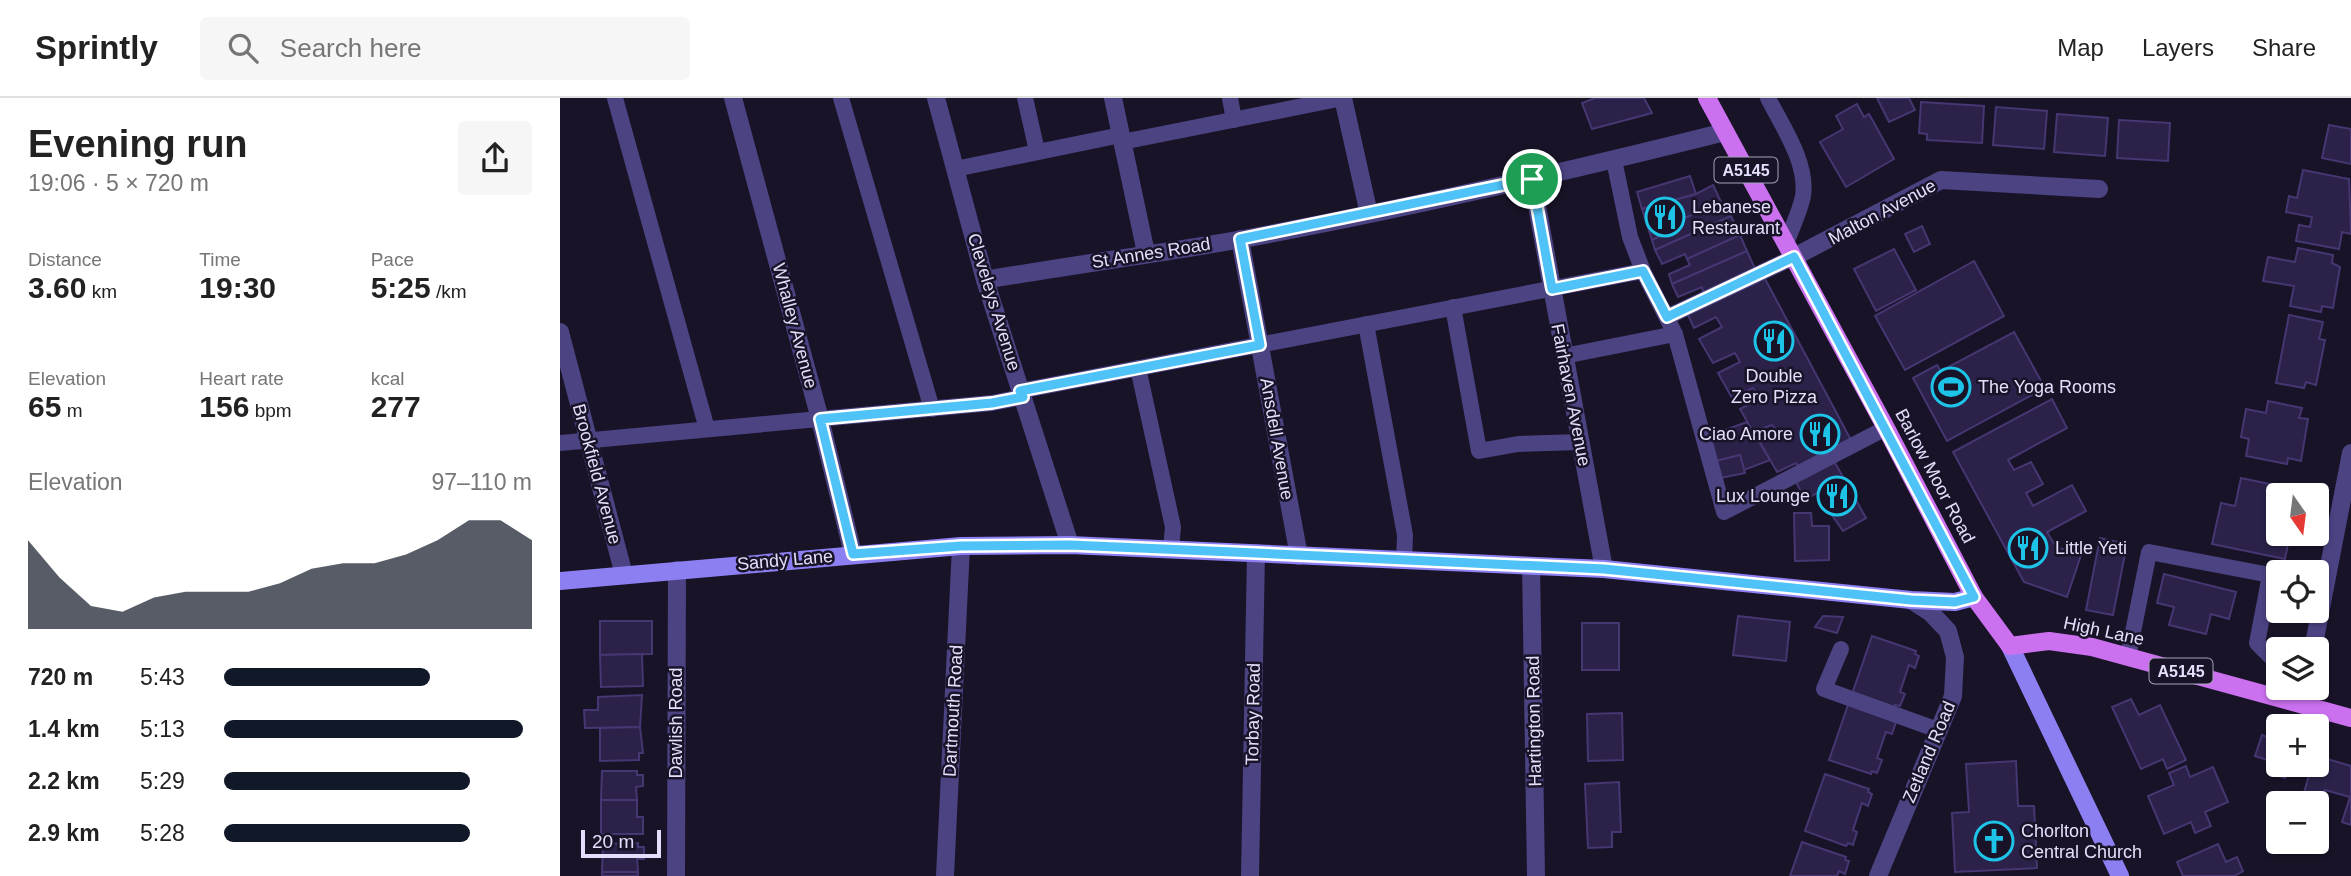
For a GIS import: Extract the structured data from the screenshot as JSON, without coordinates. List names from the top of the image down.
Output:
{
  "streets": {
    "main road": ["A5145", "Barlow Moor Road", "High Lane"],
    "street": [
      "Malton Avenue",
      "St Annes Road",
      "Cleveleys Avenue",
      "Whalley Avenue",
      "Fairhaven Avenue",
      "Ansdell Avenue",
      "Brookfield Avenue",
      "Sandy Lane",
      "Dartmouth Road",
      "Torbay Road",
      "Hartington Road",
      "Dawlish Road",
      "Zetland Road"
    ]
  },
  "crossings": [
    ["Malton Avenue", "Barlow Moor Road"],
    ["St Annes Road", "Cleveleys Avenue"],
    ["St Annes Road", "Fairhaven Avenue"],
    ["St Annes Road", "Ansdell Avenue"],
    ["St Annes Road", "Barlow Moor Road"],
    ["Cleveleys Avenue", "Sandy Lane"],
    ["Whalley Avenue", "Sandy Lane"],
    ["Fairhaven Avenue", "Sandy Lane"],
    ["Ansdell Avenue", "Sandy Lane"],
    ["Brookfield Avenue", "Sandy Lane"],
    ["Barlow Moor Road", "Sandy Lane"],
    ["Barlow Moor Road", "High Lane"],
    ["Sandy Lane", "Dartmouth Road"],
    ["Sandy Lane", "Torbay Road"],
    ["Sandy Lane", "Hartington Road"],
    ["Sandy Lane", "Dawlish Road"],
    ["Sandy Lane", "Zetland Road"]
  ],
  "places": {
    "restaurant": [
      "Lebanese Restaurant",
      "Double Zero Pizza",
      "Ciao Amore",
      "Lux Lounge",
      "Little Yeti"
    ],
    "sports": ["The Yoga Rooms"],
    "church": ["Chorlton Central Church"]
  },
  "scale_bar": "20 m",
  "north": "bottom",
  "page": {
    "header": "Sprintly",
    "search": "Search here",
    "nav": ["Map", "Layers", "Share"],
    "heading": ["Evening run", "19:06 · 5 × 720 m"],
    "stats": [
      ["Distance", "3.60 km"],
      ["Time", "19:30"],
      ["Pace", "5:25 /km"],
      ["Elevation", "65 m"],
      ["Heart rate", "156 bpm"],
      ["kcal", "277"]
    ],
    "chart": ["Elevation", "97–110 m"],
    "map_buttons": ["+", "−"],
    "list": [
      {
        "name": "720 m",
        "note": "5:43"
      },
      {
        "name": "1.4 km",
        "note": "5:13"
      },
      {
        "name": "2.2 km",
        "note": "5:29"
      },
      {
        "name": "2.9 km",
        "note": "5:28"
      }
    ],
    "scale": "20 m"
  }
}
